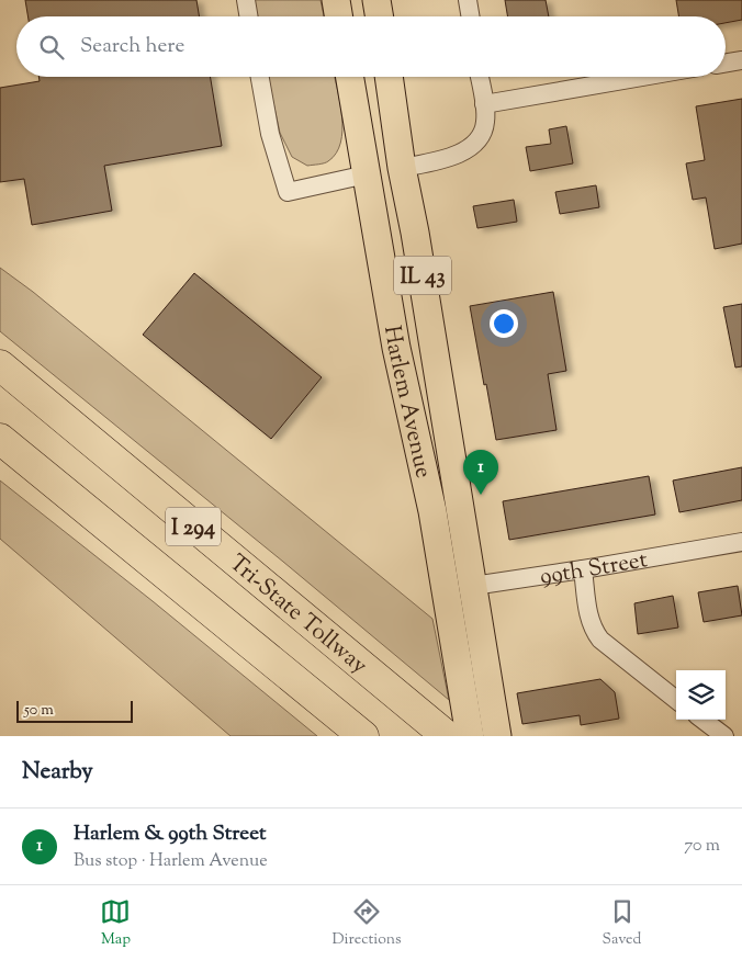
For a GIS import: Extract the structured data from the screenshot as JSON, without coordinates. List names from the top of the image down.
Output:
{
  "streets": {
    "highway": ["I 294", "Tri-State Tollway"],
    "main road": ["IL 43", "Harlem Avenue", "99th Street"]
  },
  "crossings": [
    ["Harlem Avenue", "99th Street"]
  ],
  "scale_bar": "50 m",
  "page": {
    "search": "Search here",
    "pins": "1",
    "scale": "50 m",
    "heading": "Nearby",
    "list": [
      {
        "mark": "1",
        "name": "Harlem & 99th Street",
        "note": "Bus stop · Harlem Avenue",
        "value": "70 m"
      }
    ],
    "nav": ["Map", "Directions", "Saved"]
  }
}
